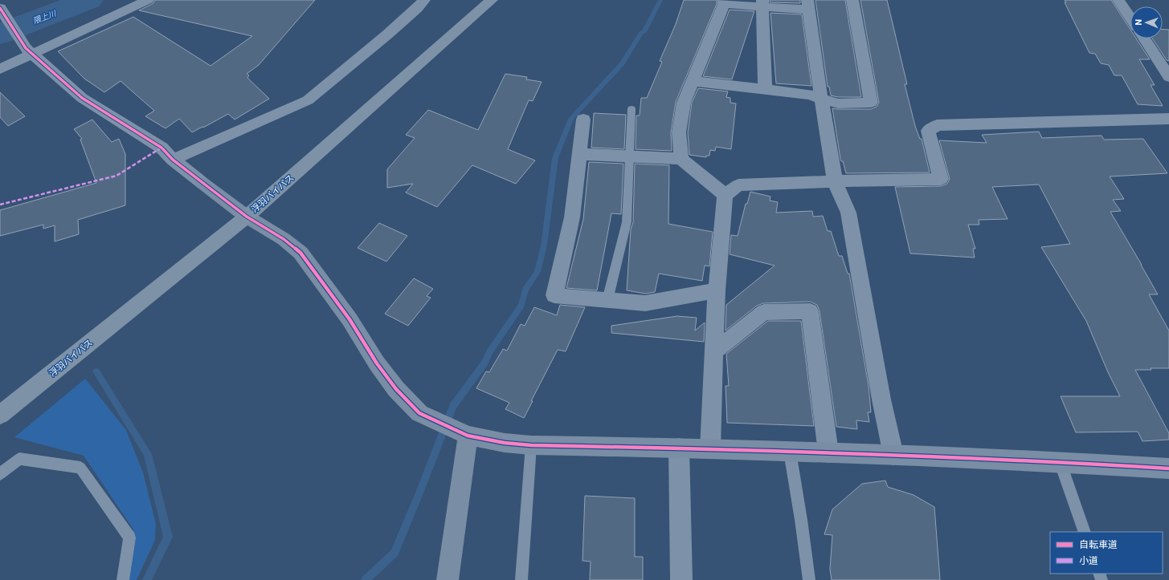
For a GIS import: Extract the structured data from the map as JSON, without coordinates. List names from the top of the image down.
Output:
{
  "streets": {
    "highway": ["浮羽バイパス"]
  },
  "water": ["隈上川"],
  "legend": ["自転車道", "小道"],
  "north": "left"
}
